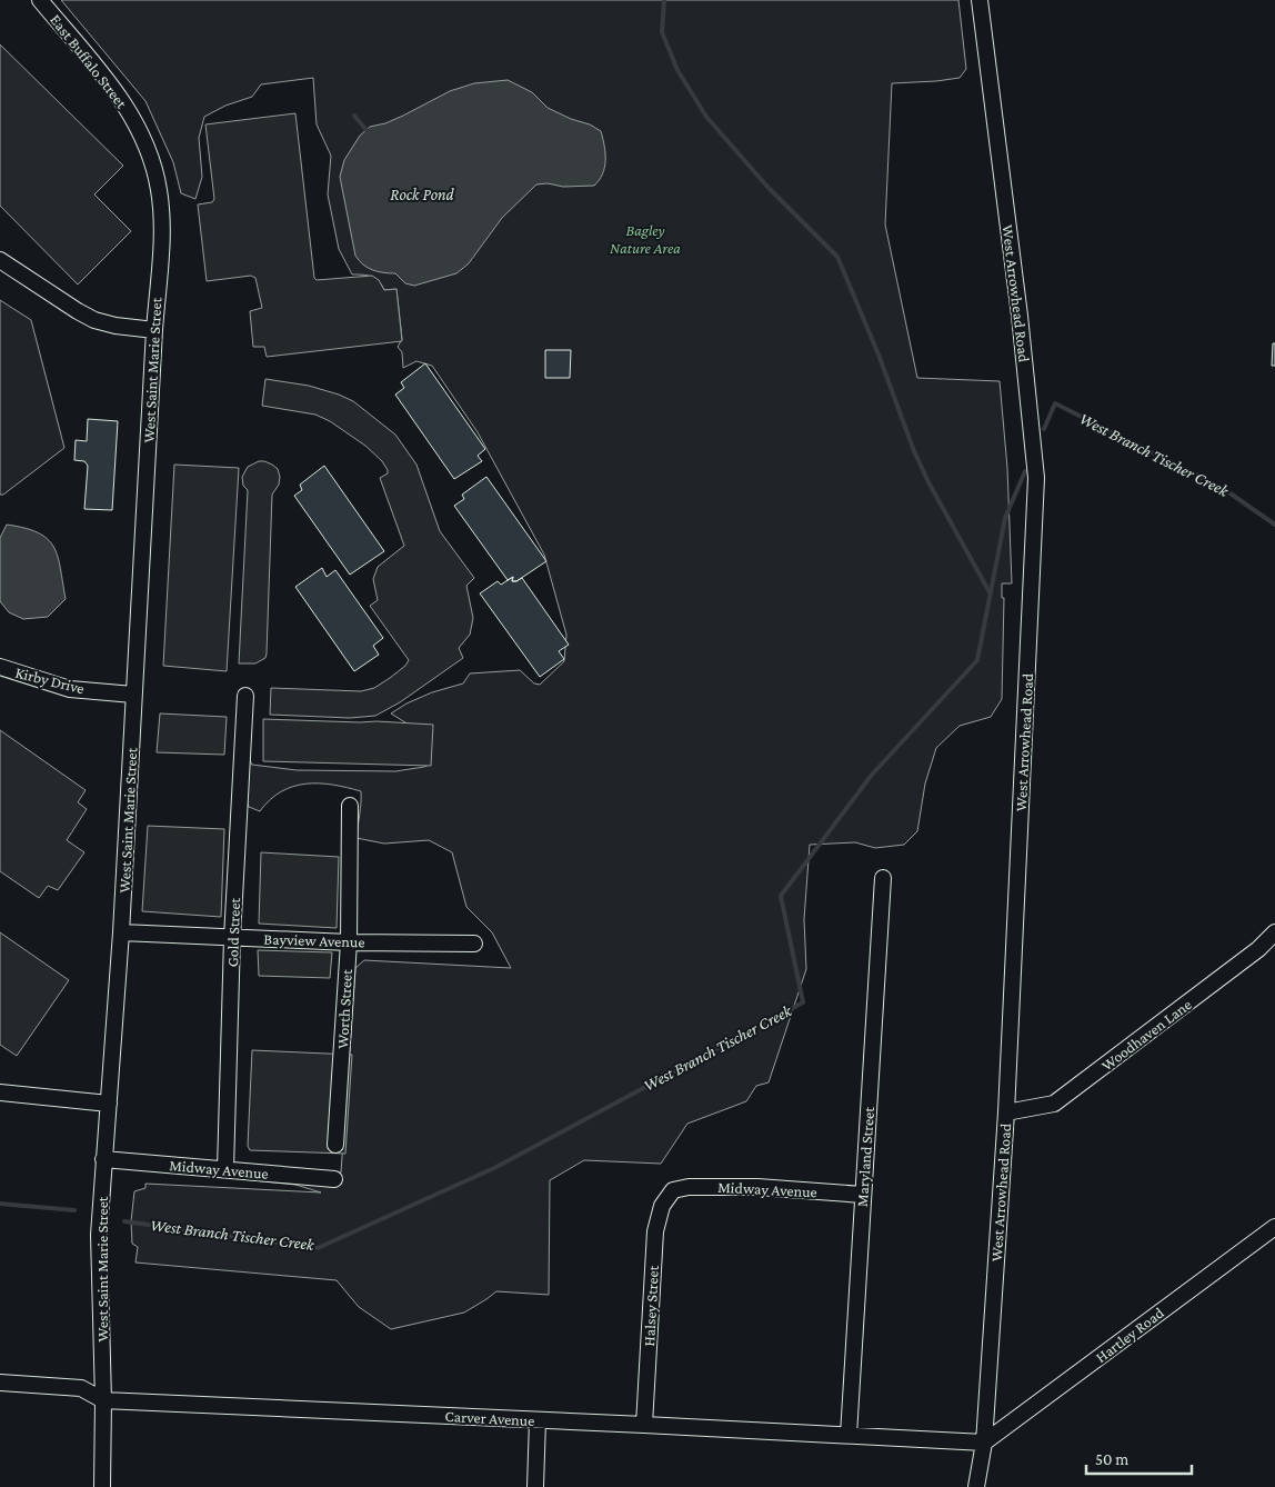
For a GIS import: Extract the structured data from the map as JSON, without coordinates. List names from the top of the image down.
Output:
{
  "streets": {
    "street": [
      "East Buffalo Street",
      "West Arrowhead Road",
      "West Saint Marie Street",
      "Kirby Drive",
      "Gold Street",
      "Bayview Avenue",
      "Worth Street",
      "Woodhaven Lane",
      "Maryland Street",
      "Midway Avenue",
      "Halsey Street",
      "Hartley Road",
      "Carver Avenue"
    ]
  },
  "crossings": [
    ["East Buffalo Street", "West Saint Marie Street"],
    ["West Arrowhead Road", "Woodhaven Lane"],
    ["West Arrowhead Road", "Hartley Road"],
    ["West Arrowhead Road", "Carver Avenue"],
    ["West Saint Marie Street", "Kirby Drive"],
    ["West Saint Marie Street", "Bayview Avenue"],
    ["West Saint Marie Street", "Midway Avenue"],
    ["West Saint Marie Street", "Carver Avenue"],
    ["Gold Street", "Bayview Avenue"],
    ["Gold Street", "Midway Avenue"],
    ["Bayview Avenue", "Worth Street"],
    ["Maryland Street", "Midway Avenue"],
    ["Maryland Street", "Carver Avenue"],
    ["Midway Avenue", "Halsey Street"],
    ["Halsey Street", "Carver Avenue"],
    ["Hartley Road", "Carver Avenue"]
  ],
  "water": ["Rock Pond", "West Branch Tischer Creek"],
  "parks": ["Bagley Nature Area"],
  "scale_bar": "50 m"
}
